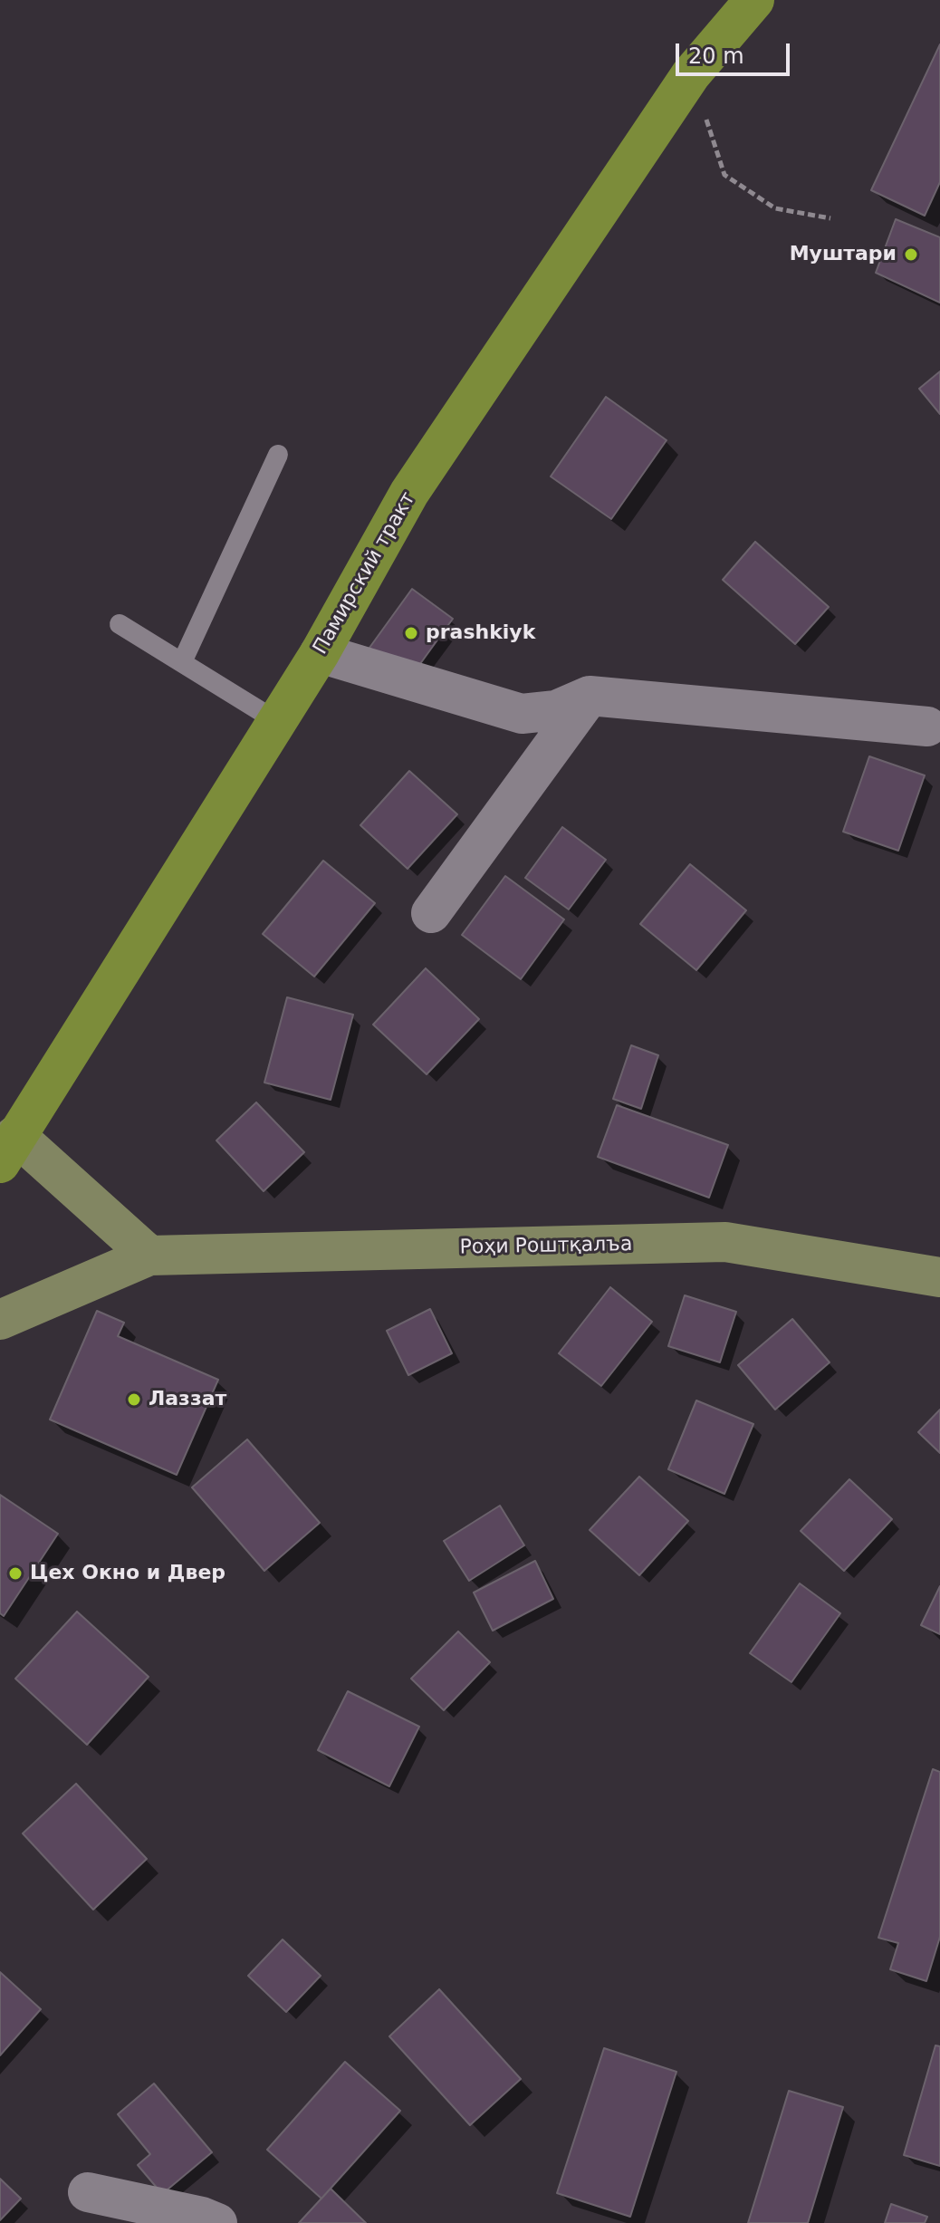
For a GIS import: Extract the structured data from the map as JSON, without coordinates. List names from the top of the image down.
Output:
{
  "streets": {
    "main road": ["Памирский тракт", "Роҳи Роштқалъа"]
  },
  "places": [
    "Муштари",
    "prashkiyk",
    "Лаззат",
    "Цех Окно и Двер"
  ],
  "scale_bar": "20 m"
}
